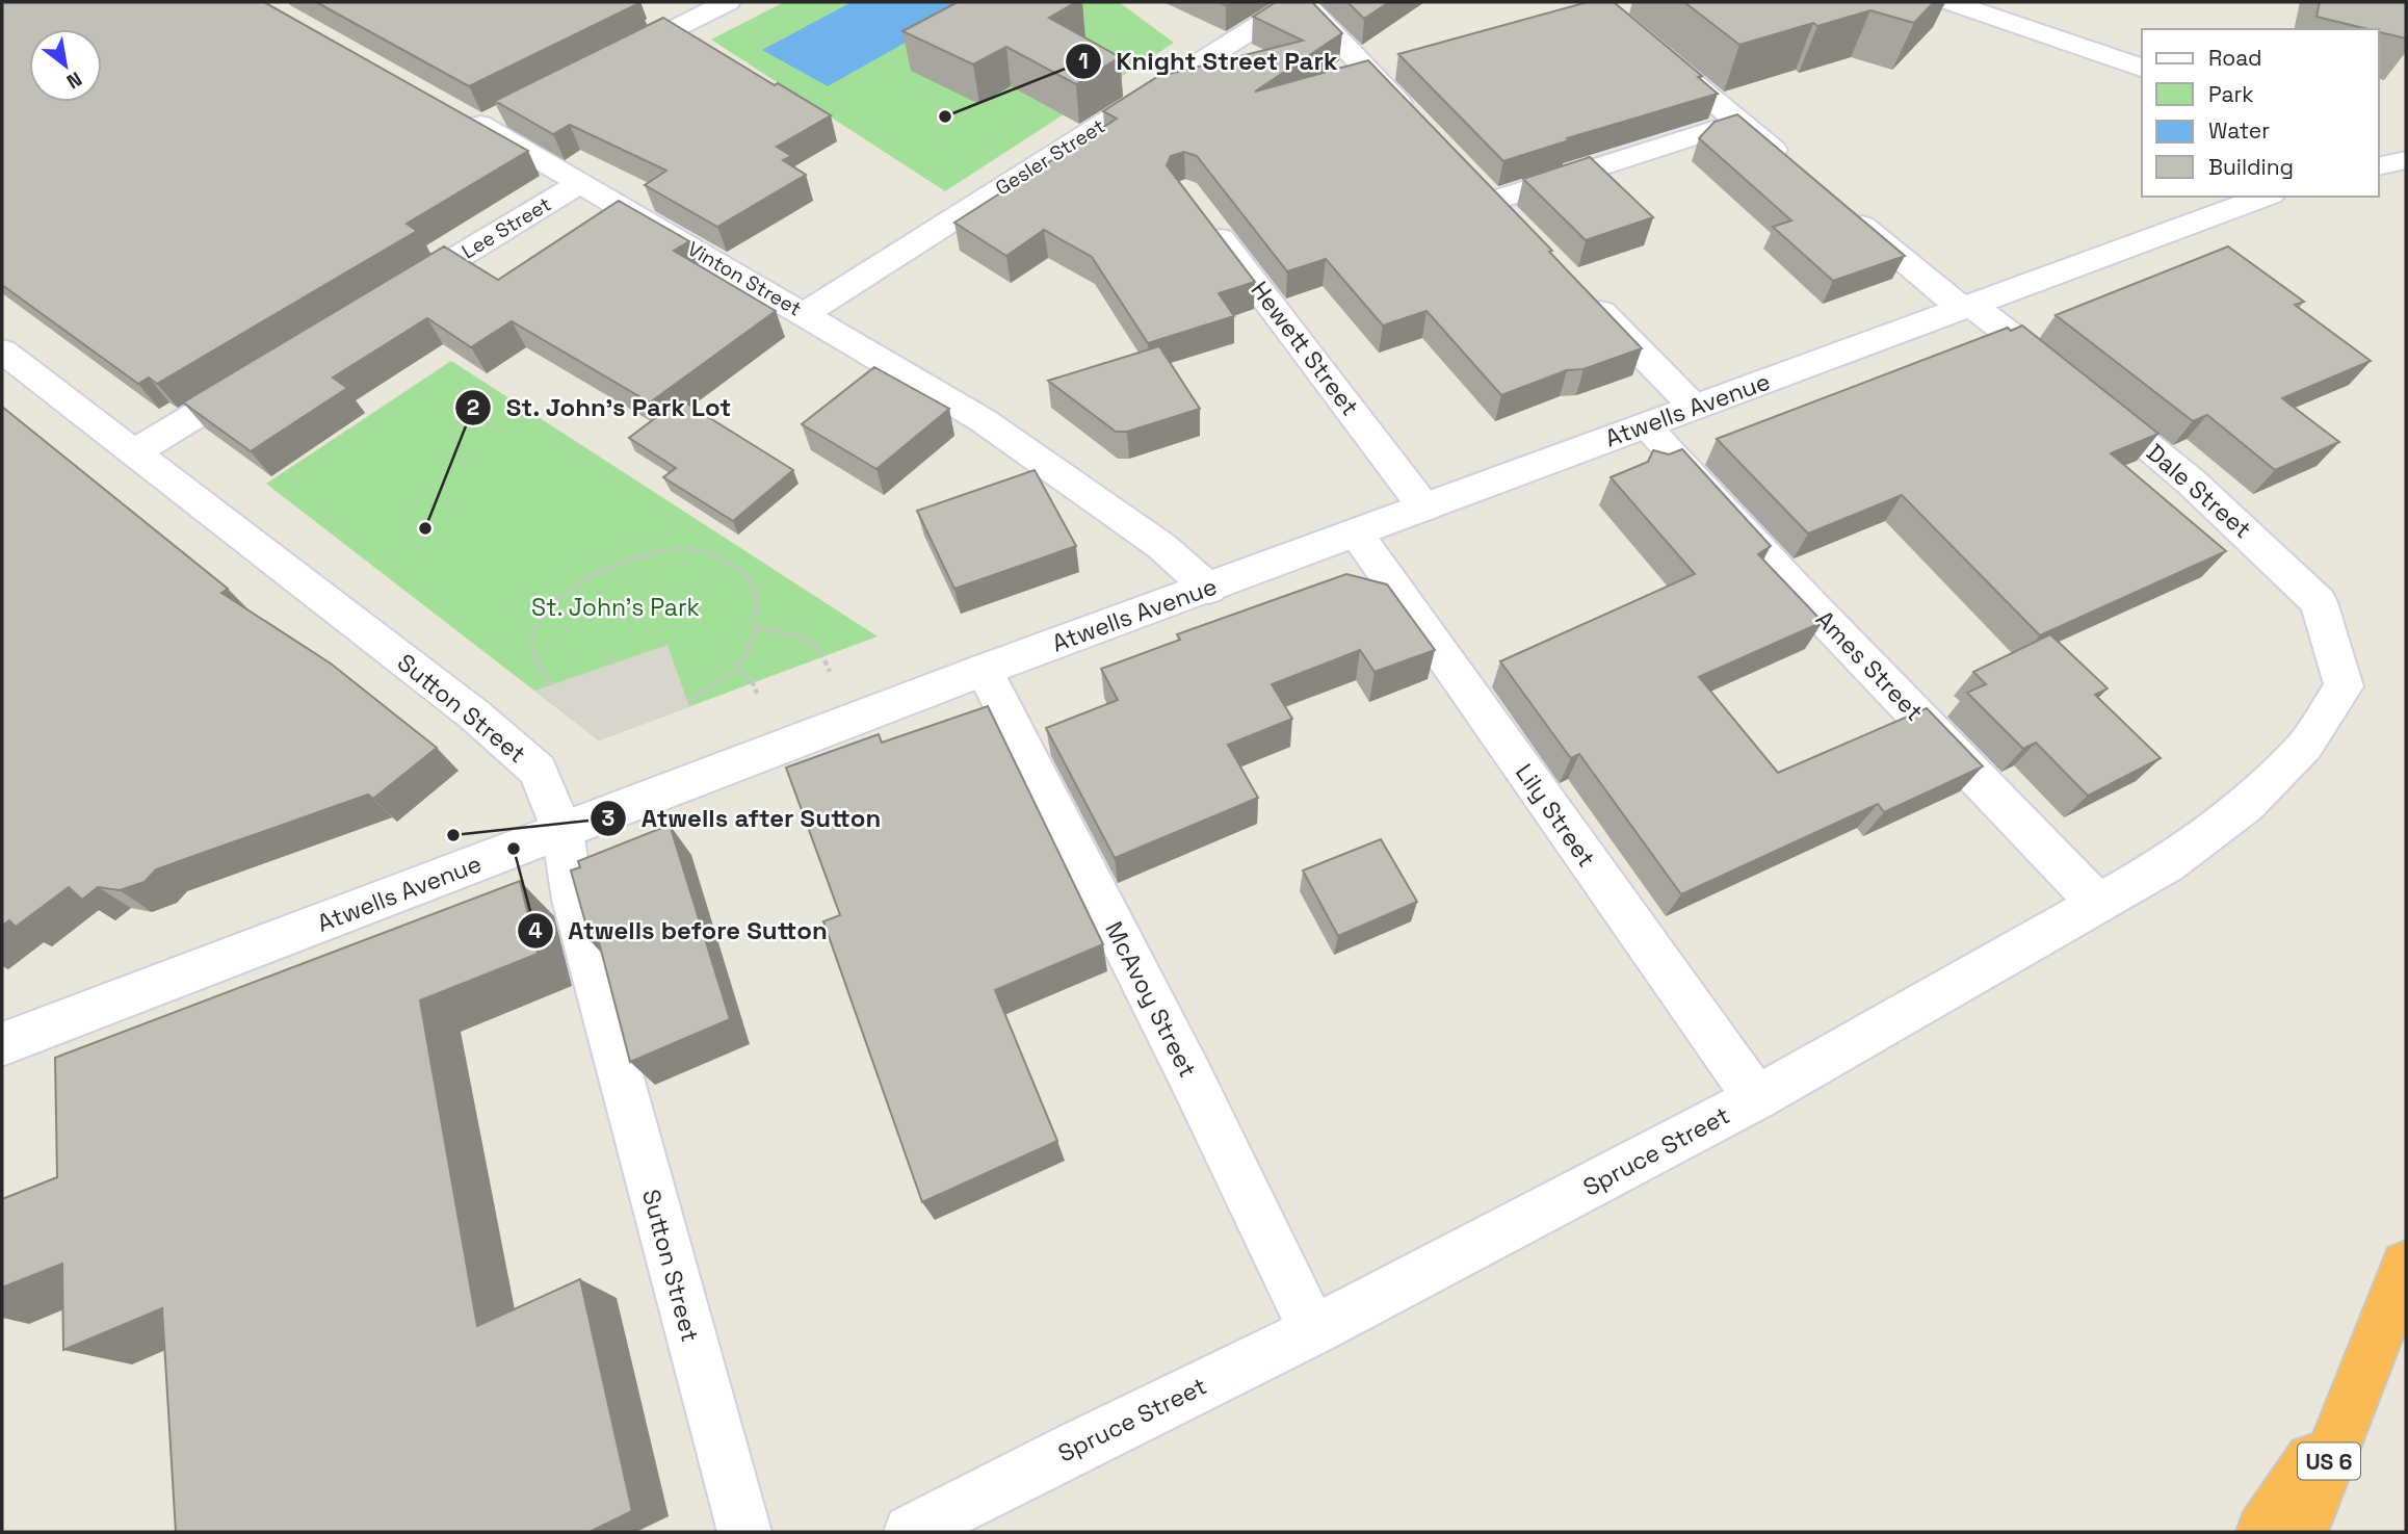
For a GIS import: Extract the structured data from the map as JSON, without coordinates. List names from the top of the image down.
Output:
{
  "streets": {
    "highway": ["US 6"],
    "street": [
      "Gesler Street",
      "Lee Street",
      "Vinton Street",
      "Hewett Street",
      "Atwells Avenue",
      "Dale Street",
      "Ames Street",
      "Sutton Street",
      "Lily Street",
      "McAvoy Street",
      "Spruce Street"
    ]
  },
  "crossings": [
    ["Gesler Street", "Vinton Street"],
    ["Lee Street", "Vinton Street"],
    ["Vinton Street", "Atwells Avenue"],
    ["Hewett Street", "Atwells Avenue"],
    ["Atwells Avenue", "Dale Street"],
    ["Atwells Avenue", "Ames Street"],
    ["Atwells Avenue", "Sutton Street"],
    ["Atwells Avenue", "Lily Street"],
    ["Atwells Avenue", "McAvoy Street"],
    ["Dale Street", "Spruce Street"],
    ["Ames Street", "Spruce Street"],
    ["Lily Street", "Spruce Street"],
    ["McAvoy Street", "Spruce Street"]
  ],
  "parks": ["St. John's Park"],
  "places": [
    "Knight Street Park",
    "St. John's Park Lot",
    "Atwells after Sutton",
    "Atwells before Sutton"
  ],
  "legend": [
    "Road",
    "Park",
    "Water",
    "Building"
  ],
  "north": "bottom right"
}
